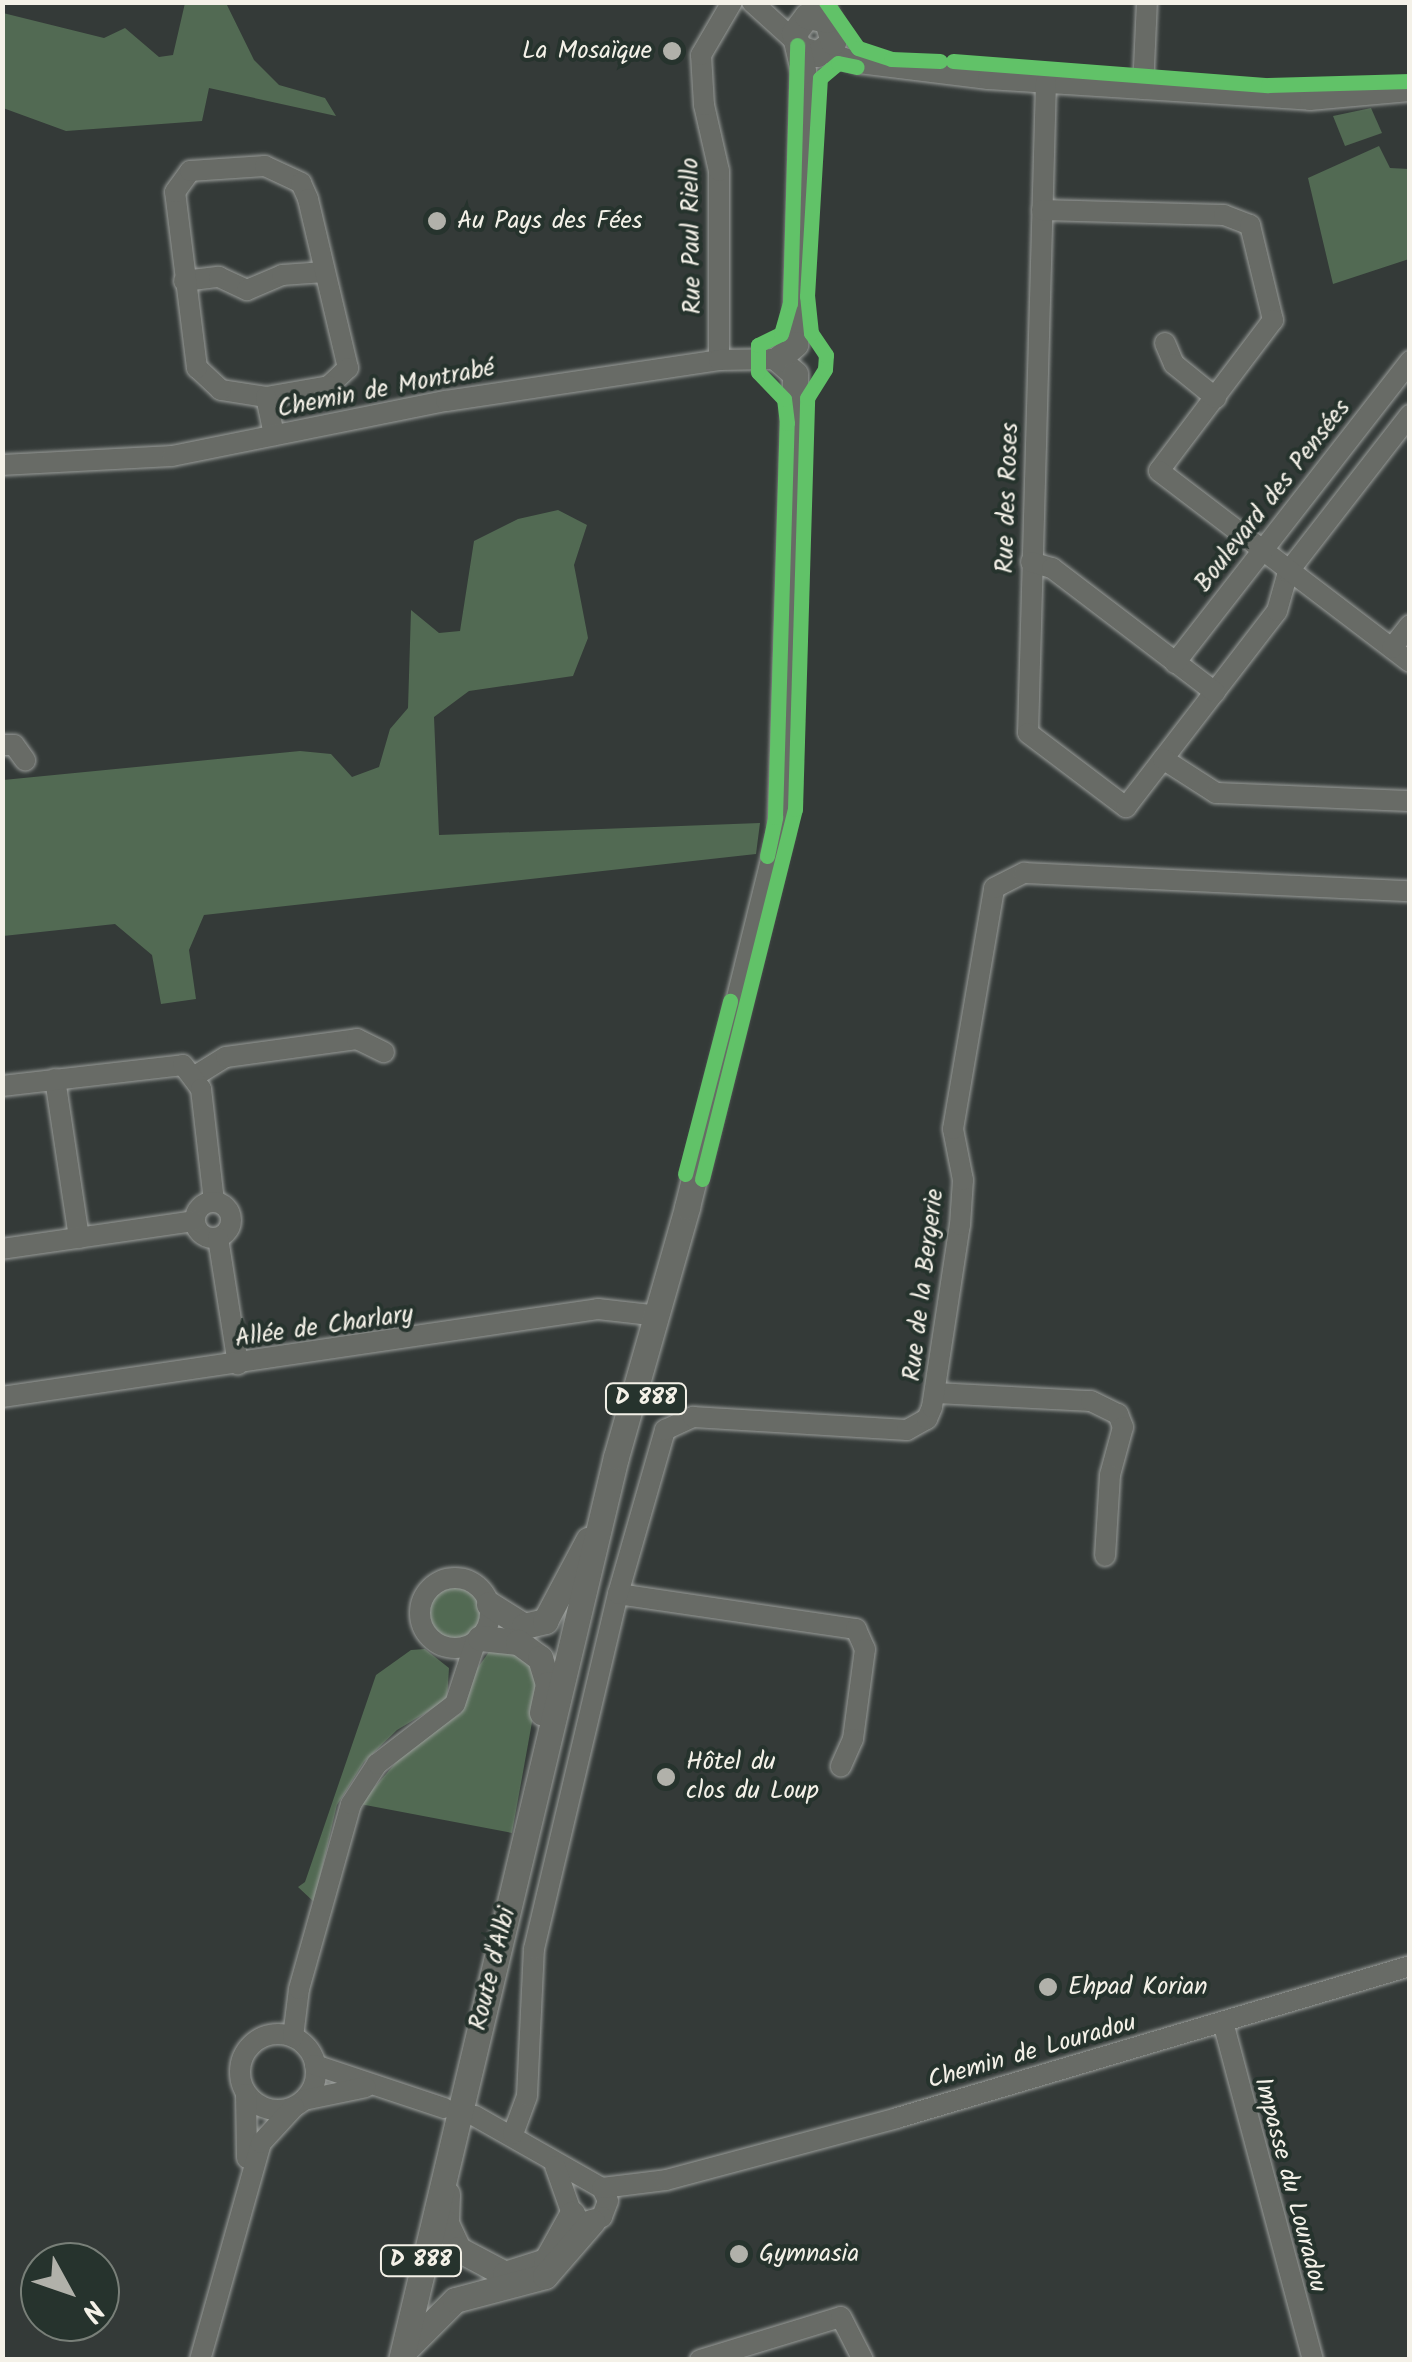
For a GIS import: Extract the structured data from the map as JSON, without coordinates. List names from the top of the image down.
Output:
{
  "streets": {
    "main road": ["D 888", "Route d'Albi"],
    "street": [
      "Rue Paul Riello",
      "Chemin de Montrabé",
      "Boulevard des Pensées",
      "Rue des Roses",
      "Rue de la Bergerie",
      "Allée de Charlary",
      "Chemin de Louradou",
      "Impasse du Louradou"
    ]
  },
  "crossings": [
    ["Rue Paul Riello", "Chemin de Montrabé"],
    ["Chemin de Montrabé", "Route d'Albi"],
    ["Allée de Charlary", "Route d'Albi"],
    ["Chemin de Louradou", "Impasse du Louradou"]
  ],
  "places": [
    "La Mosaïque",
    "Au Pays des Fées",
    "Hôtel du clos du Loup",
    "Ehpad Korian",
    "Gymnasia"
  ],
  "north": "bottom right"
}
